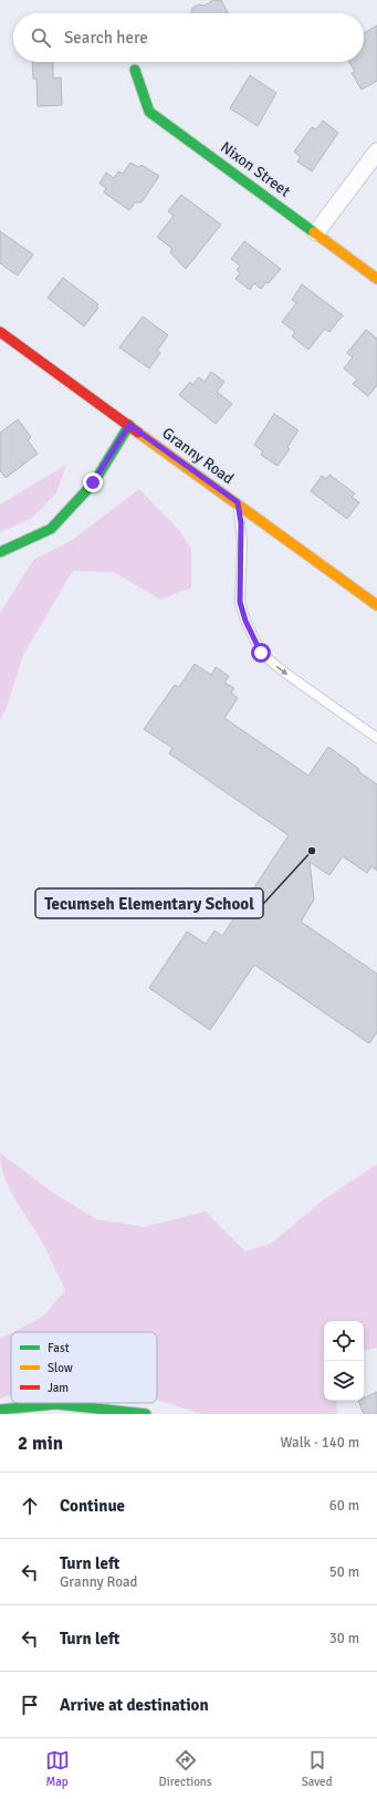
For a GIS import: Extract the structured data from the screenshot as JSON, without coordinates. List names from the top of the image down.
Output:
{
  "streets": {
    "street": ["Nixon Street", "Granny Road"]
  },
  "places": ["Tecumseh Elementary School"],
  "legend": ["Fast", "Slow", "Jam"],
  "page": {
    "search": "Search here",
    "heading": ["2 min", "Walk · 140 m"],
    "list": [
      ["Continue", "60 m"],
      ["Turn left", "Granny Road", "50 m"],
      ["Turn left", "30 m"],
      "Arrive at destination"
    ],
    "nav": ["Map", "Directions", "Saved"]
  }
}
